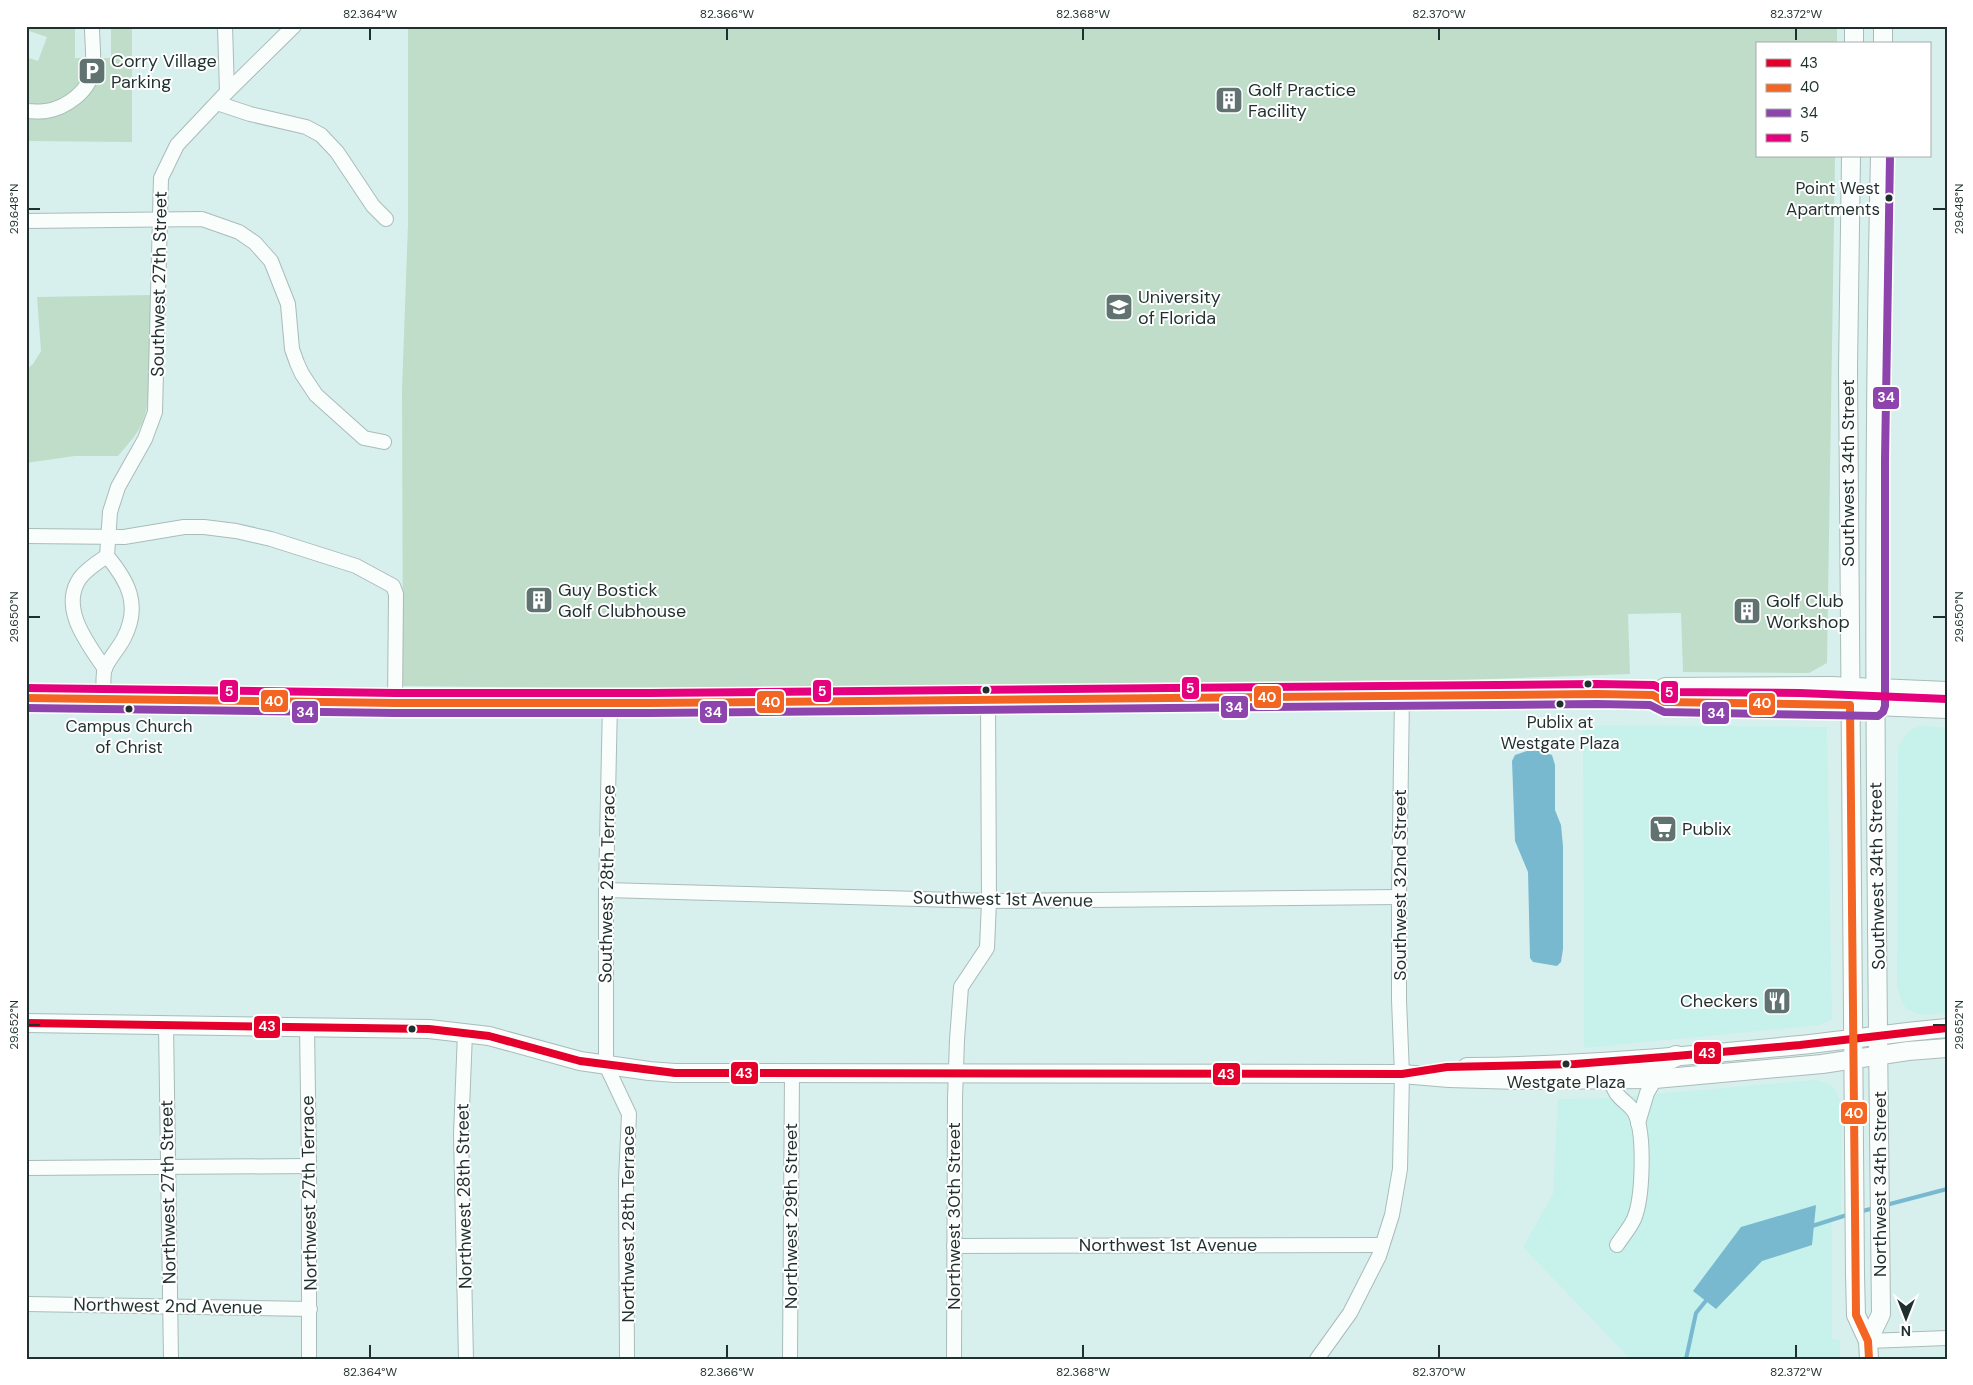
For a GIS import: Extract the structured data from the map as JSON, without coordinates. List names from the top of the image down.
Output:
{
  "streets": {
    "main road": ["Southwest 34th Street", "Northwest 34th Street"],
    "street": [
      "Southwest 27th Street",
      "Southwest 28th Terrace",
      "Southwest 32nd Street",
      "Southwest 1st Avenue",
      "Northwest 27th Street",
      "Northwest 27th Terrace",
      "Northwest 28th Street",
      "Northwest 29th Street",
      "Northwest 30th Street",
      "Northwest 28th Terrace",
      "Northwest 1st Avenue",
      "Northwest 2nd Avenue"
    ]
  },
  "crossings": [
    ["Southwest 34th Street", "Northwest 34th Street"],
    ["Southwest 28th Terrace", "Southwest 1st Avenue"],
    ["Southwest 28th Terrace", "Northwest 28th Terrace"],
    ["Southwest 32nd Street", "Southwest 1st Avenue"],
    ["Southwest 32nd Street", "Northwest 1st Avenue"],
    ["Southwest 1st Avenue", "Northwest 30th Street"],
    ["Northwest 27th Street", "Northwest 2nd Avenue"],
    ["Northwest 27th Terrace", "Northwest 2nd Avenue"],
    ["Northwest 30th Street", "Northwest 1st Avenue"]
  ],
  "places": {
    "parking": ["Corry Village Parking"],
    "building": ["Golf Practice Facility", "Guy Bostick Golf Clubhouse", "Golf Club Workshop"],
    "other": [
      "Point West Apartments",
      "Publix at Westgate Plaza",
      "Campus Church of Christ",
      "Westgate Plaza"
    ],
    "school or university": ["University of Florida"],
    "supermarket": ["Publix"],
    "restaurant": ["Checkers"]
  },
  "lines": [
    "transit line 34",
    "transit line 5",
    "transit line 40",
    "transit line 43"
  ],
  "legend": [
    "43",
    "40",
    "34",
    "5"
  ],
  "north": "bottom",
  "coordinates": [
    "82.364°W",
    "82.366°W",
    "82.368°W",
    "82.370°W",
    "82.372°W",
    "29.648°N",
    "29.650°N",
    "29.652°N"
  ]
}
